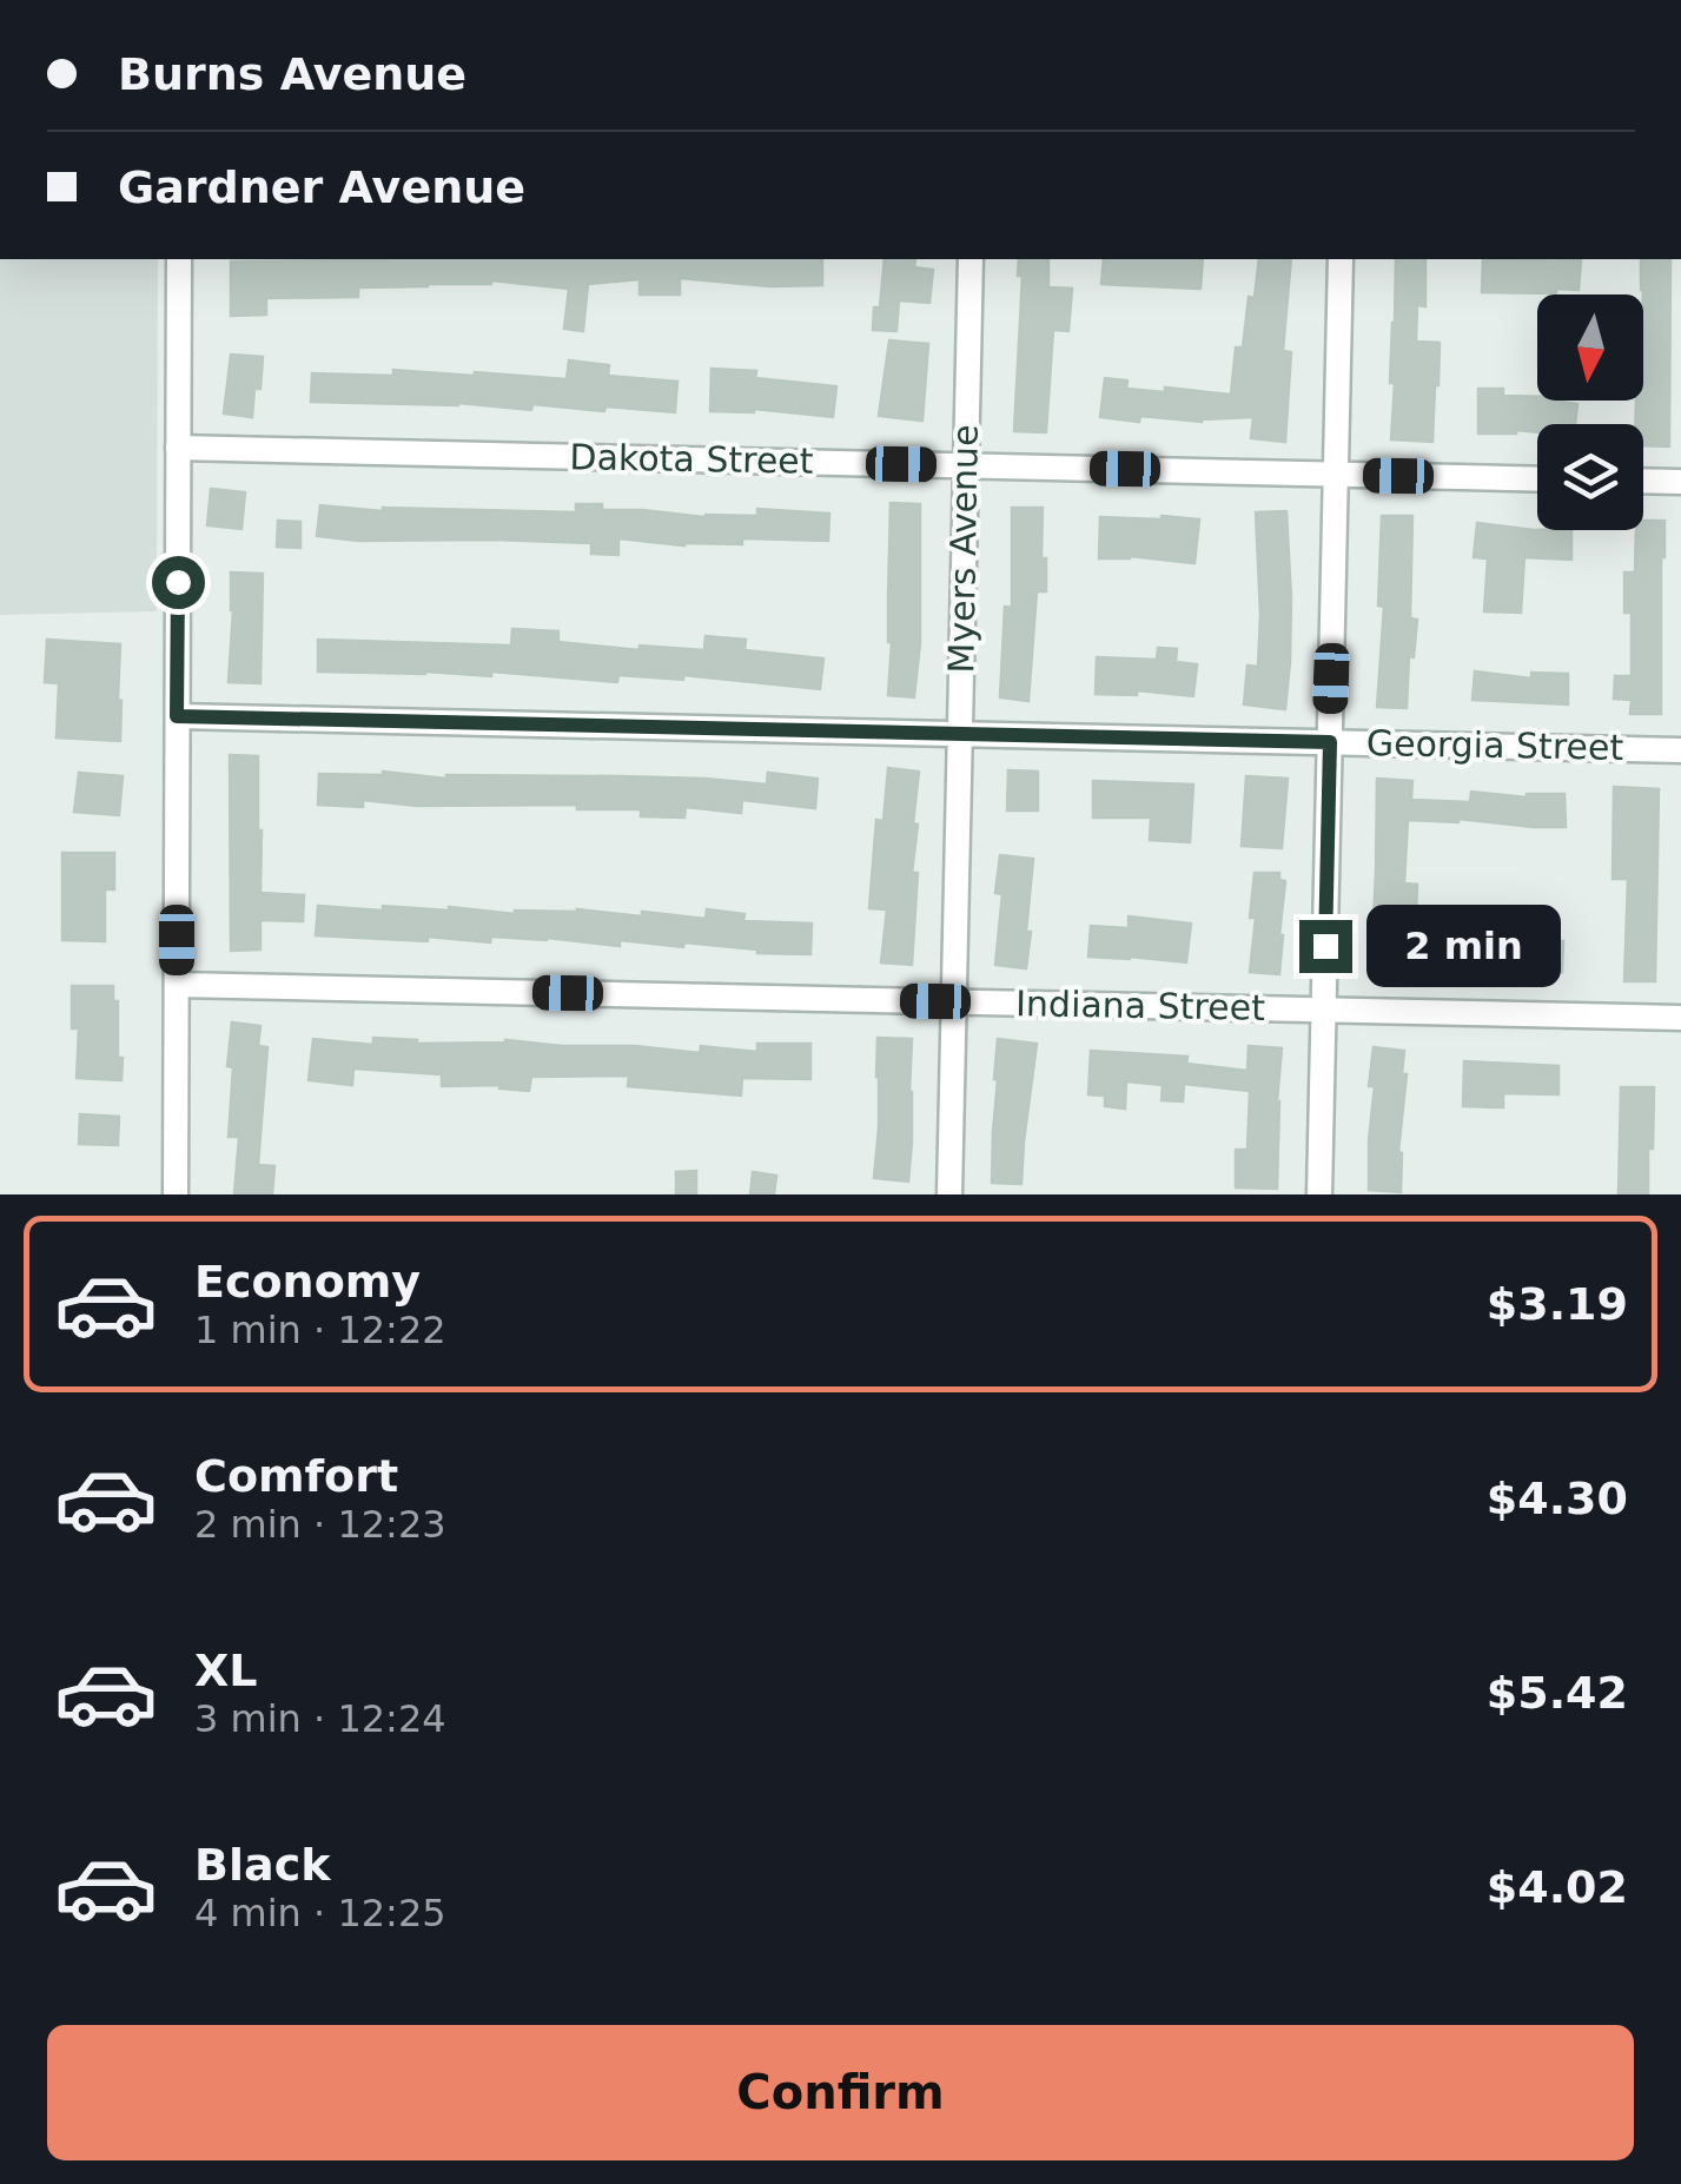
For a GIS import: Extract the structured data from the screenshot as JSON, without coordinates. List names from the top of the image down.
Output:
{
  "streets": {
    "street": [
      "Dakota Street",
      "Myers Avenue",
      "Georgia Street",
      "Indiana Street"
    ]
  },
  "crossings": [
    ["Dakota Street", "Myers Avenue"],
    ["Myers Avenue", "Georgia Street"],
    ["Myers Avenue", "Indiana Street"]
  ],
  "north": "bottom",
  "page": {
    "banner": ["Burns Avenue", "Gardner Avenue"],
    "bubble": "2 min",
    "list": [
      {
        "name": "Economy",
        "note": "1 min · 12:22",
        "value": "$3.19"
      },
      {
        "name": "Comfort",
        "note": "2 min · 12:23",
        "value": "$4.30"
      },
      {
        "name": "XL",
        "note": "3 min · 12:24",
        "value": "$5.42"
      },
      {
        "name": "Black",
        "note": "4 min · 12:25",
        "value": "$4.02"
      }
    ],
    "buttons": "Confirm"
  }
}
